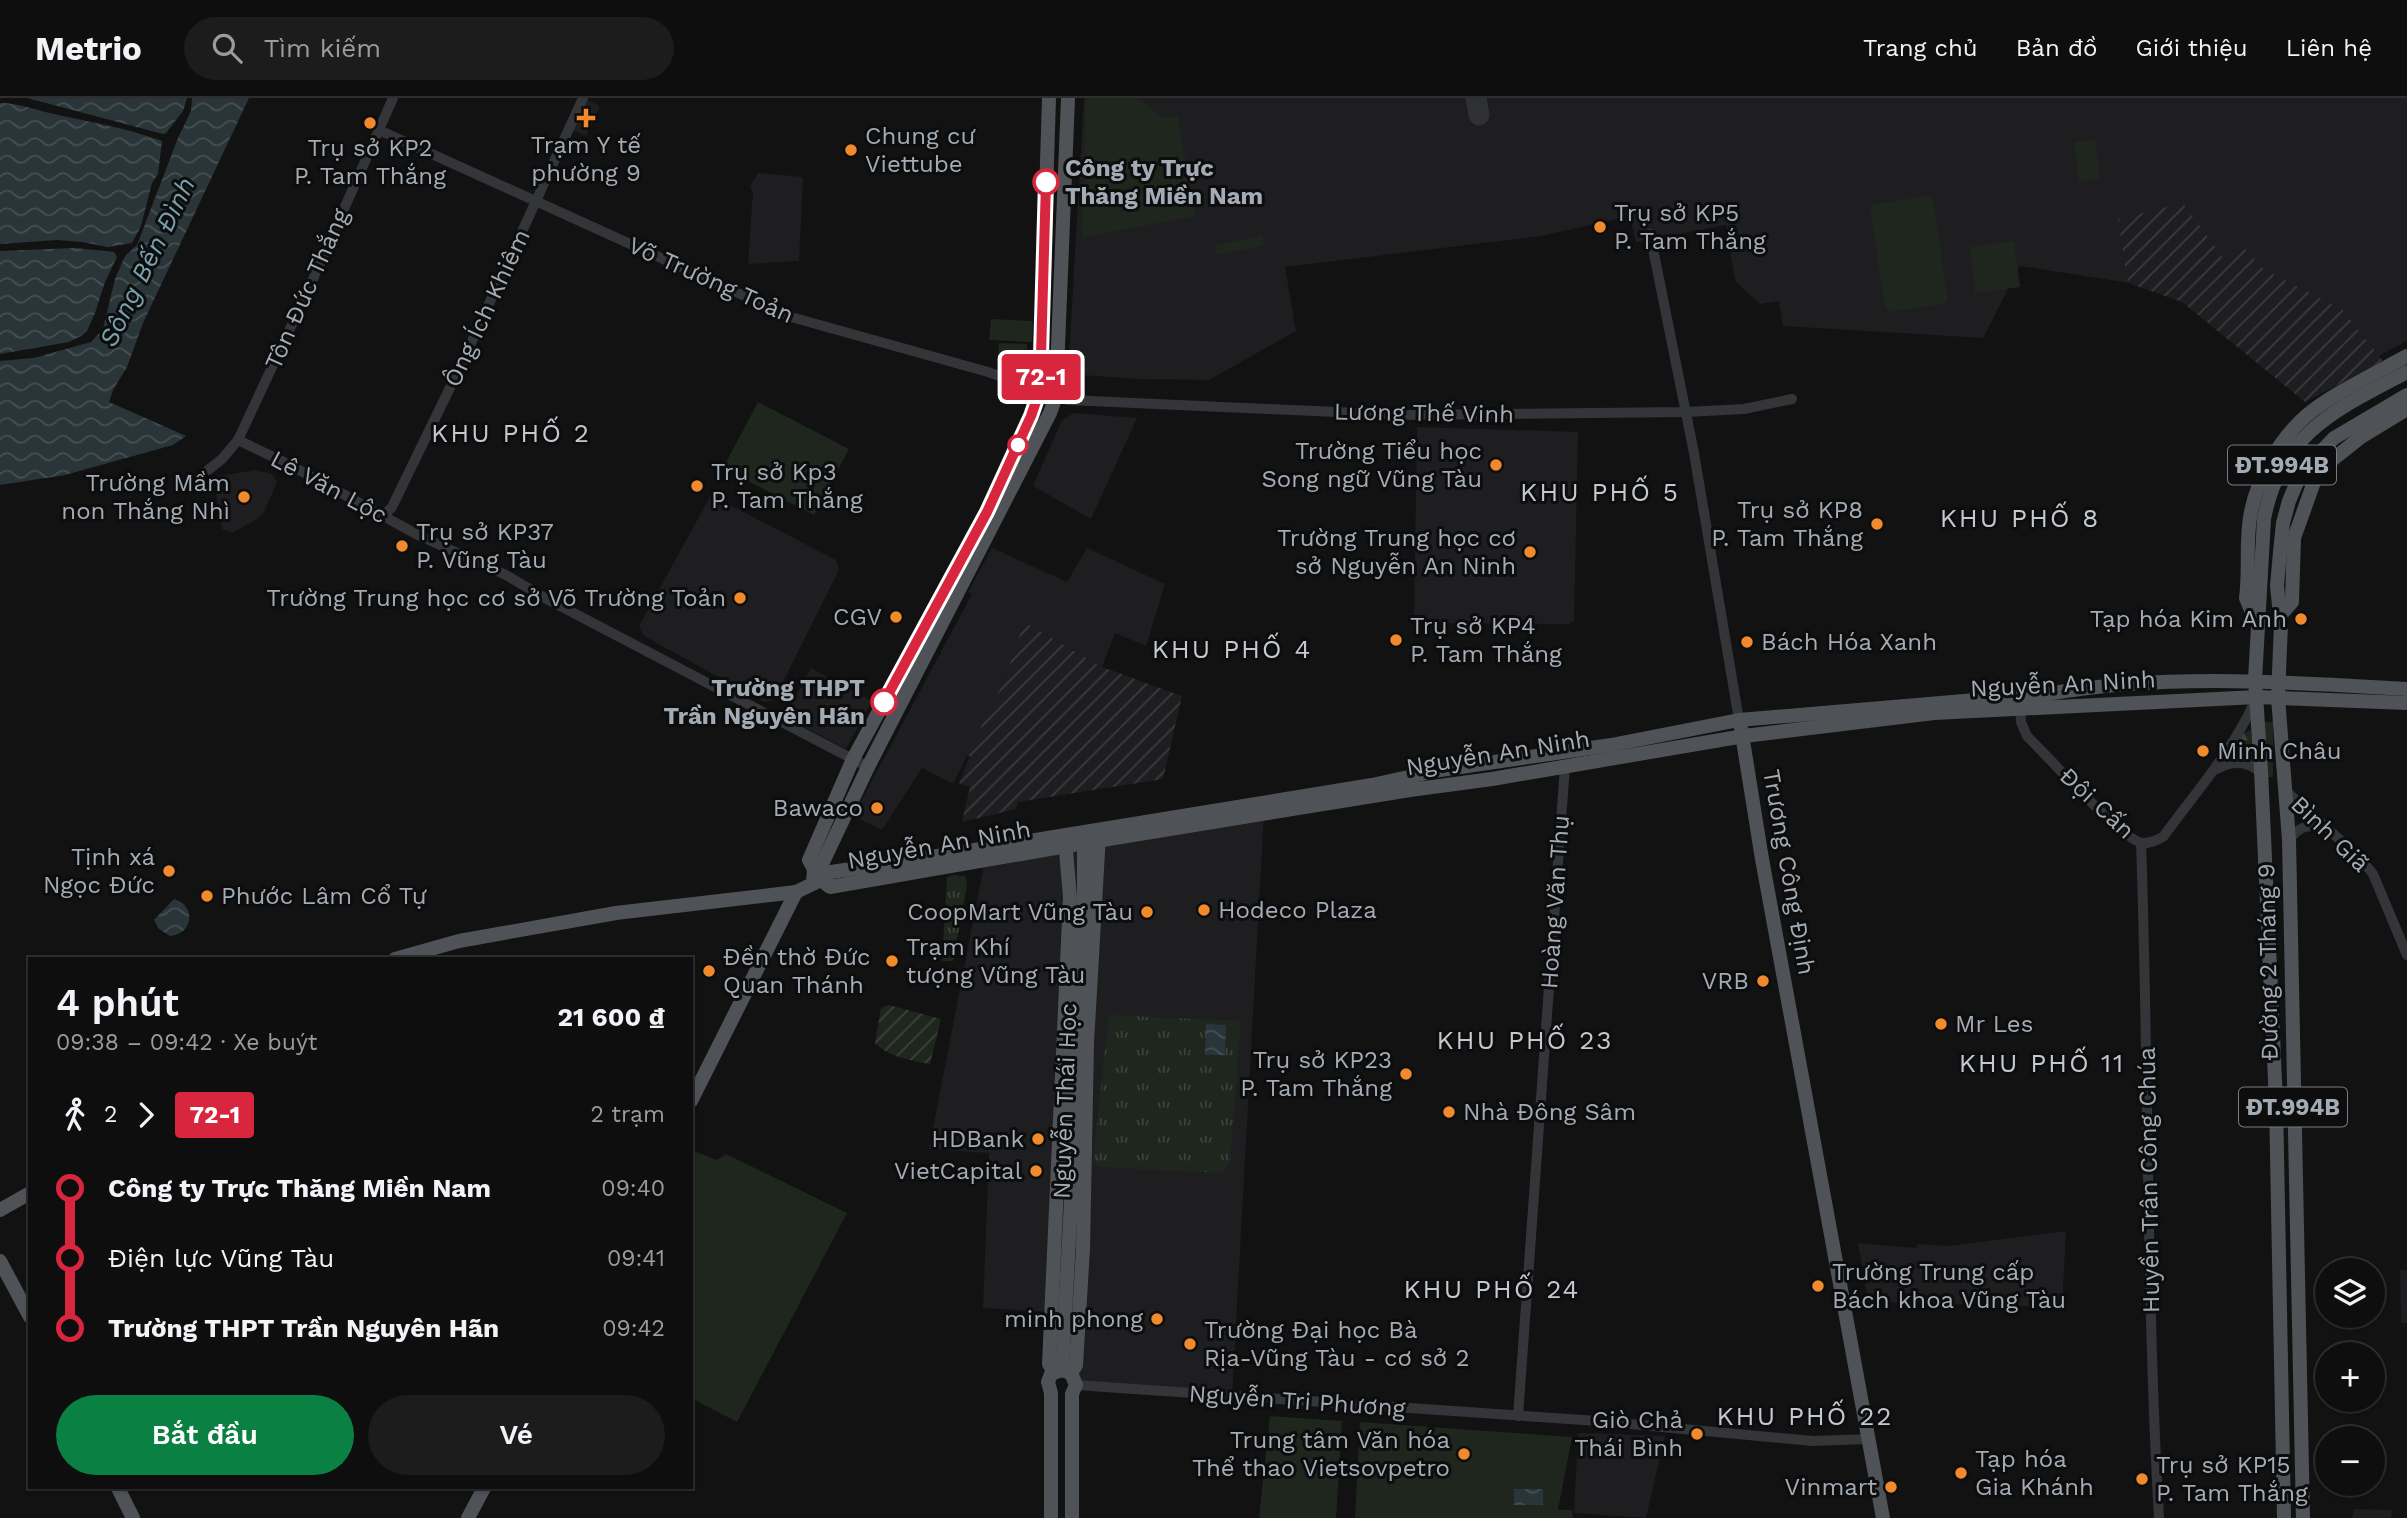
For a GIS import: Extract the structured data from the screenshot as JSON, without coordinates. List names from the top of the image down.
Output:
{
  "streets": {
    "main road": [
      "ĐT.994B",
      "Nguyễn An Ninh",
      "Trương Công Định",
      "Đường 2 Tháng 9",
      "Nguyễn Thái Học"
    ],
    "street": [
      "Võ Trường Toản",
      "Tôn Đức Thắng",
      "Ông Ích Khiêm",
      "Lương Thế Vinh",
      "Lê Văn Lộc",
      "Đội Cấn",
      "Bình Giã",
      "Hoàng Văn Thụ",
      "Huyền Trân Công Chúa",
      "Nguyễn Tri Phương"
    ]
  },
  "crossings": [
    ["Võ Trường Toản", "Tôn Đức Thắng"],
    ["Võ Trường Toản", "Ông Ích Khiêm"],
    ["Võ Trường Toản", "Lương Thế Vinh"],
    ["Tôn Đức Thắng", "Lê Văn Lộc"],
    ["Ông Ích Khiêm", "Lê Văn Lộc"],
    ["Lương Thế Vinh", "Trương Công Định"],
    ["Nguyễn An Ninh", "Đội Cấn"],
    ["Nguyễn An Ninh", "Trương Công Định"],
    ["Nguyễn An Ninh", "Hoàng Văn Thụ"],
    ["Nguyễn An Ninh", "Đường 2 Tháng 9"],
    ["Nguyễn An Ninh", "Nguyễn Thái Học"],
    ["Đội Cấn", "Đường 2 Tháng 9"],
    ["Đội Cấn", "Huyền Trân Công Chúa"],
    ["Bình Giã", "Đường 2 Tháng 9"],
    ["Trương Công Định", "Nguyễn Tri Phương"],
    ["Hoàng Văn Thụ", "Nguyễn Tri Phương"],
    ["Nguyễn Thái Học", "Nguyễn Tri Phương"]
  ],
  "districts": [
    "KHU PHỐ 2",
    "KHU PHỐ 5",
    "KHU PHỐ 8",
    "KHU PHỐ 4",
    "KHU PHỐ 23",
    "KHU PHỐ 11",
    "KHU PHỐ 24",
    "KHU PHỐ 22"
  ],
  "water": ["Sông Bến Đình"],
  "places": {
    "health": ["Trạm Y tế phường 9"],
    "other": [
      "Trụ sở KP2 P. Tam Thắng",
      "Chung cư Viettube",
      "Công ty Trực Thăng Miền Nam",
      "Trụ sở KP5 P. Tam Thắng",
      "Trường Tiểu học Song ngữ Vũng Tàu",
      "Trụ sở Kp3 P. Tam Thắng",
      "Trường Mầm non Thắng Nhì",
      "Trụ sở KP8 P. Tam Thắng",
      "Trụ sở KP37 P. Vũng Tàu",
      "Trường Trung học cơ sở Nguyễn An Ninh",
      "Trường Trung học cơ sở Võ Trường Toản",
      "CGV",
      "Tạp hóa Kim Anh",
      "Trụ sở KP4 P. Tam Thắng",
      "Bách Hóa Xanh",
      "Trường THPT Trần Nguyên Hãn",
      "Minh Châu",
      "Bawaco",
      "Tịnh xá Ngọc Đức",
      "Phước Lâm Cổ Tự",
      "Hodeco Plaza",
      "CoopMart Vũng Tàu",
      "Trạm Khí tượng Vũng Tàu",
      "Đền thờ Đức Quan Thánh",
      "VRB",
      "Mr Les",
      "Trụ sở KP23 P. Tam Thắng",
      "Nhà Đông Sâm",
      "HDBank",
      "VietCapital",
      "Trường Trung cấp Bách khoa Vũng Tàu",
      "minh phong",
      "Trường Đại học Bà Rịa-Vũng Tàu - cơ sở 2",
      "Giò Chả Thái Bình",
      "Trung tâm Văn hóa Thể thao Vietsovpetro",
      "Tạp hóa Gia Khánh",
      "Trụ sở KP15 P. Tam Thắng",
      "Vinmart"
    ]
  },
  "lines": ["bus line 72-1"],
  "page": {
    "header": "Metrio",
    "search": "Tìm kiếm",
    "nav": [
      "Trang chủ",
      "Bản đồ",
      "Giới thiệu",
      "Liên hệ"
    ],
    "on_map": "72-1",
    "heading": ["4 phút", "09:38 – 09:42 · Xe buýt", "21 600 ₫"],
    "legs": ["2", "72-1", "2 trạm"],
    "list": [
      {
        "name": "Công ty Trực Thăng Miền Nam",
        "value": "09:40"
      },
      {
        "name": "Điện lực Vũng Tàu",
        "value": "09:41"
      },
      {
        "name": "Trường THPT Trần Nguyên Hãn",
        "value": "09:42"
      }
    ],
    "map_buttons": ["+", "−"],
    "buttons": ["Bắt đầu", "Vé"]
  }
}
